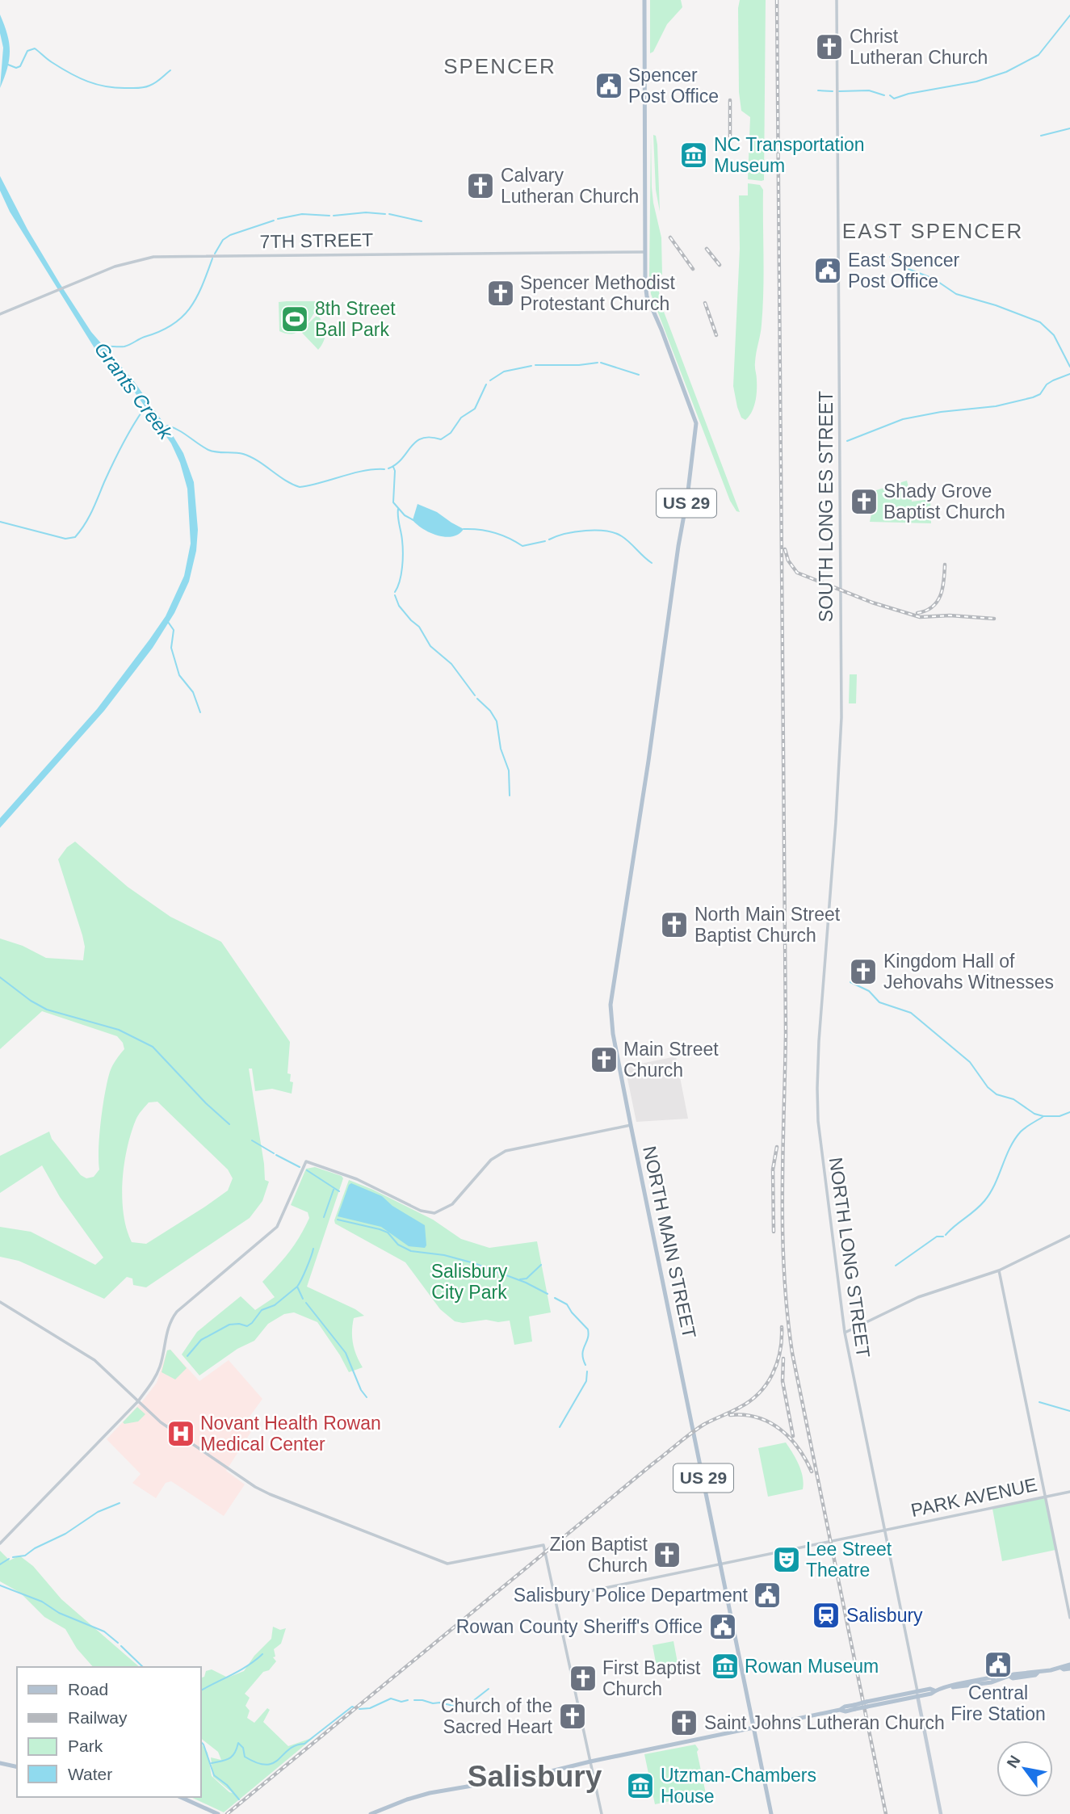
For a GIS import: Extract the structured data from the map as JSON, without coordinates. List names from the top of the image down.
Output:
{
  "streets": {
    "main road": ["US 29", "NORTH MAIN STREET"],
    "street": [
      "7TH STREET",
      "SOUTH LONG ES STREET",
      "NORTH LONG STREET",
      "PARK AVENUE"
    ]
  },
  "crossings": [
    ["7TH STREET", "US 29"],
    ["7TH STREET", "NORTH MAIN STREET"],
    ["US 29", "NORTH MAIN STREET"],
    ["SOUTH LONG ES STREET", "NORTH LONG STREET"],
    ["NORTH MAIN STREET", "PARK AVENUE"],
    ["NORTH LONG STREET", "PARK AVENUE"]
  ],
  "districts": ["SPENCER", "EAST SPENCER", "Salisbury"],
  "water": ["Grants Creek"],
  "parks": ["Salisbury City Park"],
  "places": {
    "church": [
      "Christ Lutheran Church",
      "Calvary Lutheran Church",
      "Spencer Methodist Protestant Church",
      "Shady Grove Baptist Church",
      "North Main Street Baptist Church",
      "Kingdom Hall of Jehovahs Witnesses",
      "Main Street Church",
      "Zion Baptist Church",
      "First Baptist Church",
      "Church of the Sacred Heart",
      "Saint Johns Lutheran Church"
    ],
    "public building": [
      "Spencer Post Office",
      "East Spencer Post Office",
      "Salisbury Police Department",
      "Rowan County Sheriff's Office",
      "Central Fire Station"
    ],
    "museum": ["NC Transportation Museum", "Rowan Museum", "Utzman-Chambers House"],
    "sports": ["8th Street Ball Park"],
    "hospital": ["Novant Health Rowan Medical Center"],
    "theatre": ["Lee Street Theatre"],
    "station": ["Salisbury"]
  },
  "legend": [
    "Road",
    "Railway",
    "Park",
    "Water"
  ],
  "north": "top left"
}
